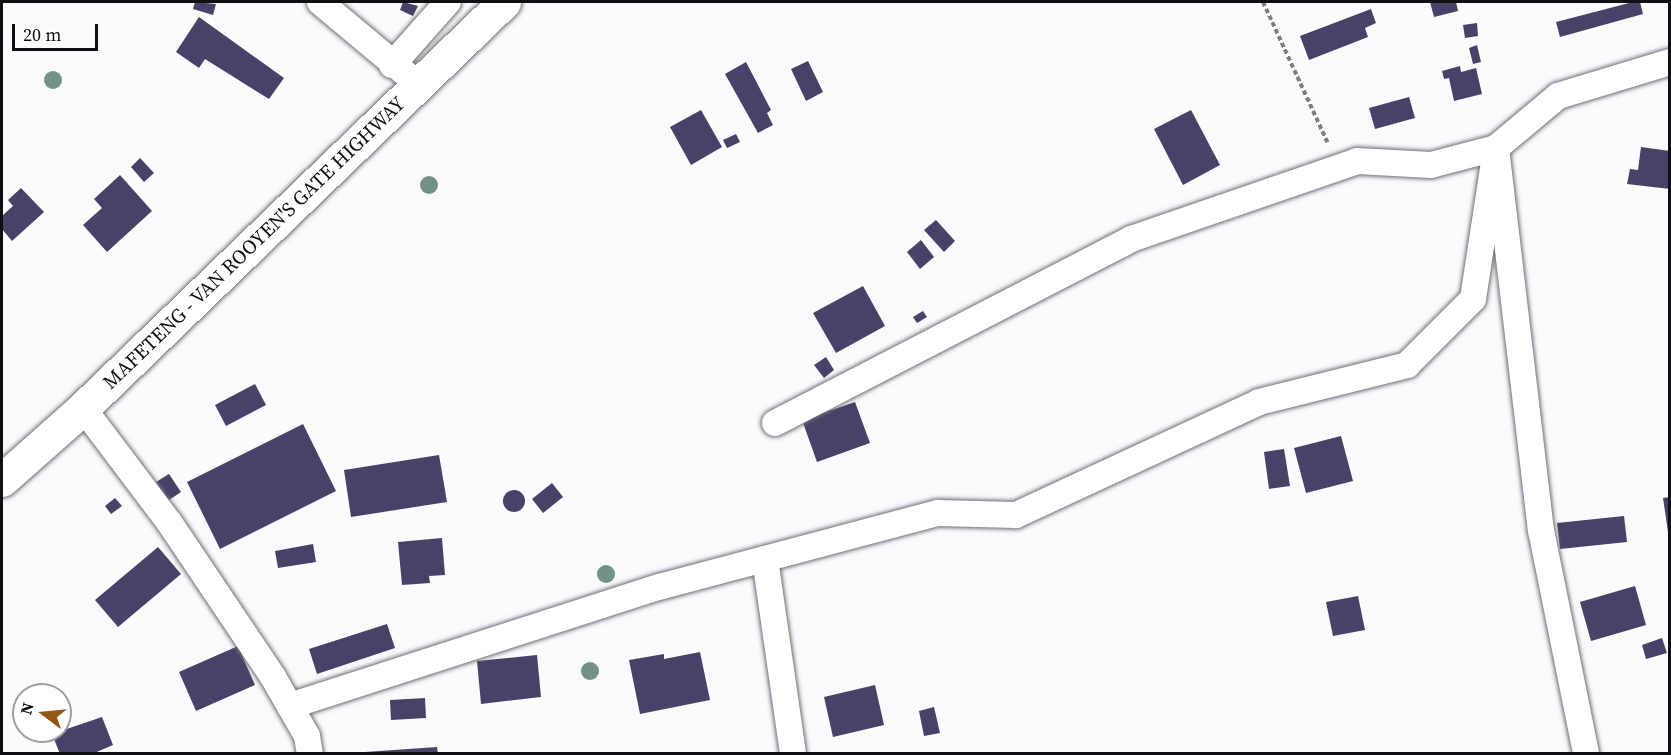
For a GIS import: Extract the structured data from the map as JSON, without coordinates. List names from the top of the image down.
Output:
{
  "streets": {
    "main road": ["MAFETENG - VAN ROOYEN'S GATE HIGHWAY"]
  },
  "scale_bar": "20 m",
  "north": "left"
}
